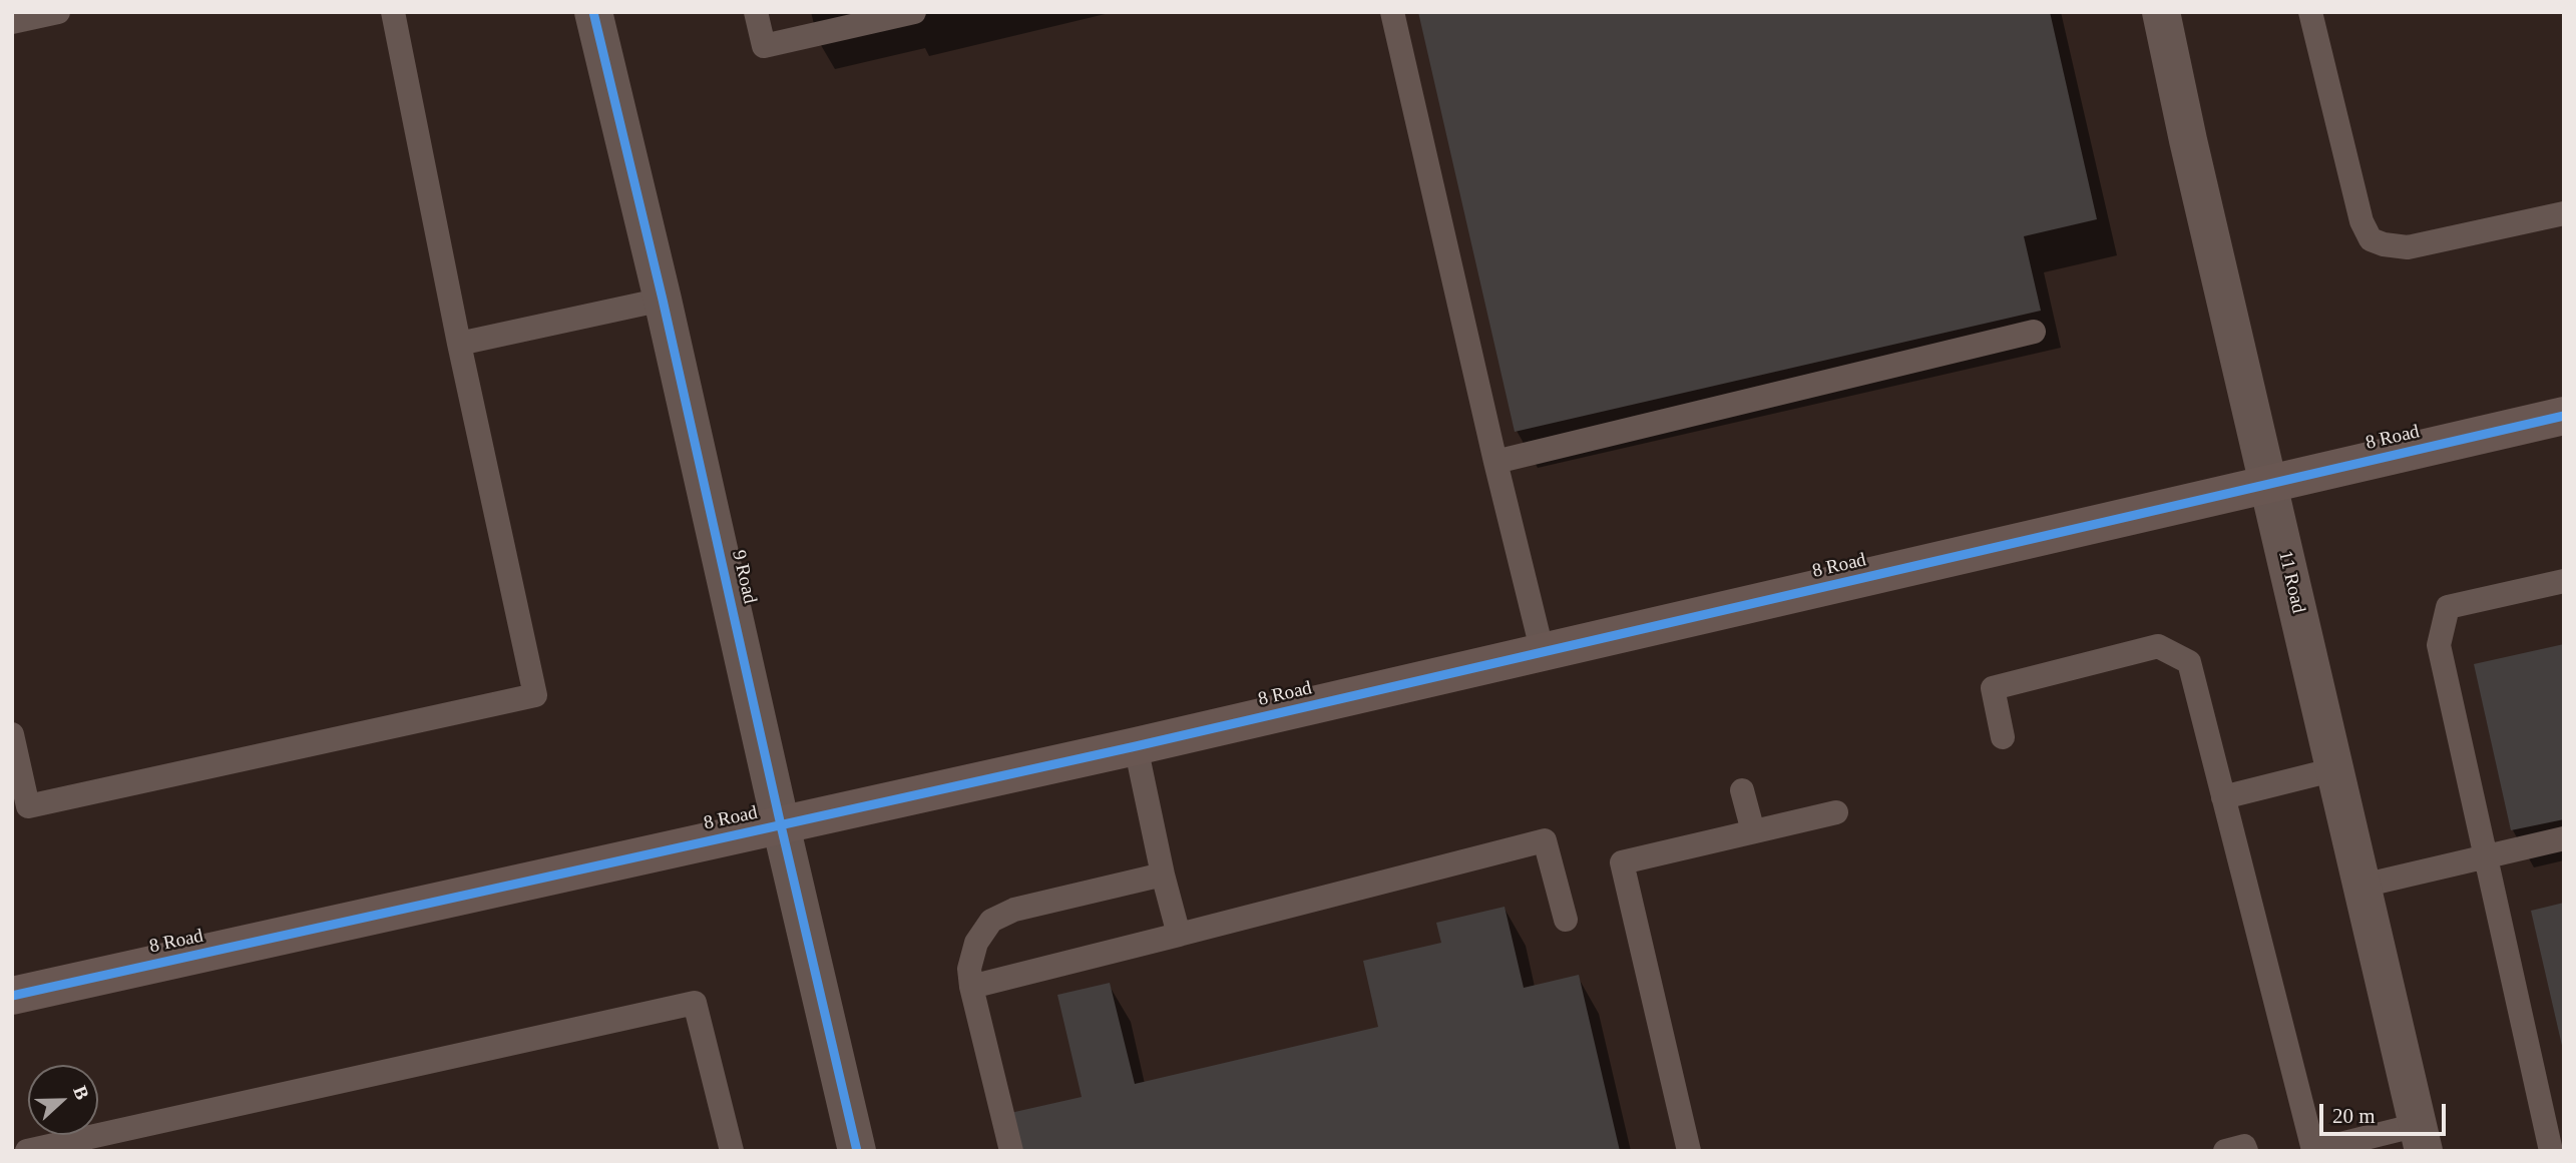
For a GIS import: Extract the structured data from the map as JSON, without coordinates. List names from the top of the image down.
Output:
{
  "streets": {
    "street": ["8 Road", "9 Road", "11 Road"]
  },
  "crossings": [
    ["8 Road", "9 Road"],
    ["8 Road", "11 Road"]
  ],
  "scale_bar": "20 m",
  "north": "right"
}
